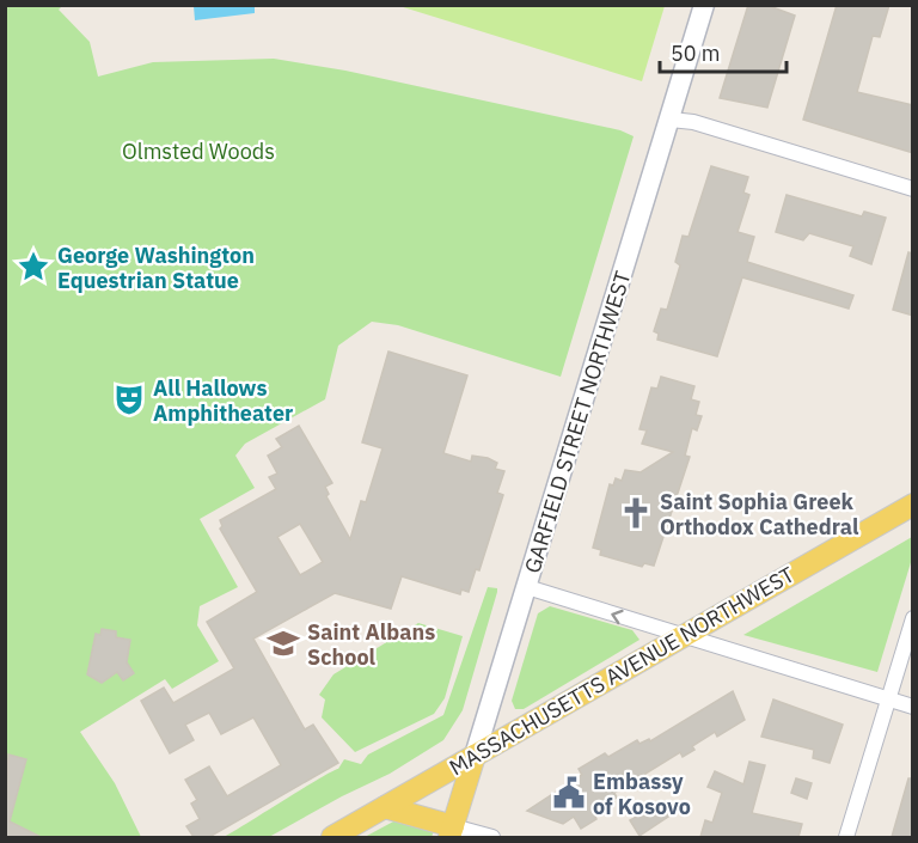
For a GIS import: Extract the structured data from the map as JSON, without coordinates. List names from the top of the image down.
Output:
{
  "streets": {
    "main road": ["GARFIELD STREET NORTHWEST", "MASSACHUSETTS AVENUE NORTHWEST"]
  },
  "crossings": [
    ["GARFIELD STREET NORTHWEST", "MASSACHUSETTS AVENUE NORTHWEST"]
  ],
  "parks": ["Olmsted Woods"],
  "places": {
    "place": ["George Washington Equestrian Statue"],
    "theatre": ["All Hallows Amphitheater"],
    "church": ["Saint Sophia Greek Orthodox Cathedral"],
    "school or university": ["Saint Albans School"],
    "public building": ["Embassy of Kosovo"]
  },
  "scale_bar": "50 m"
}
